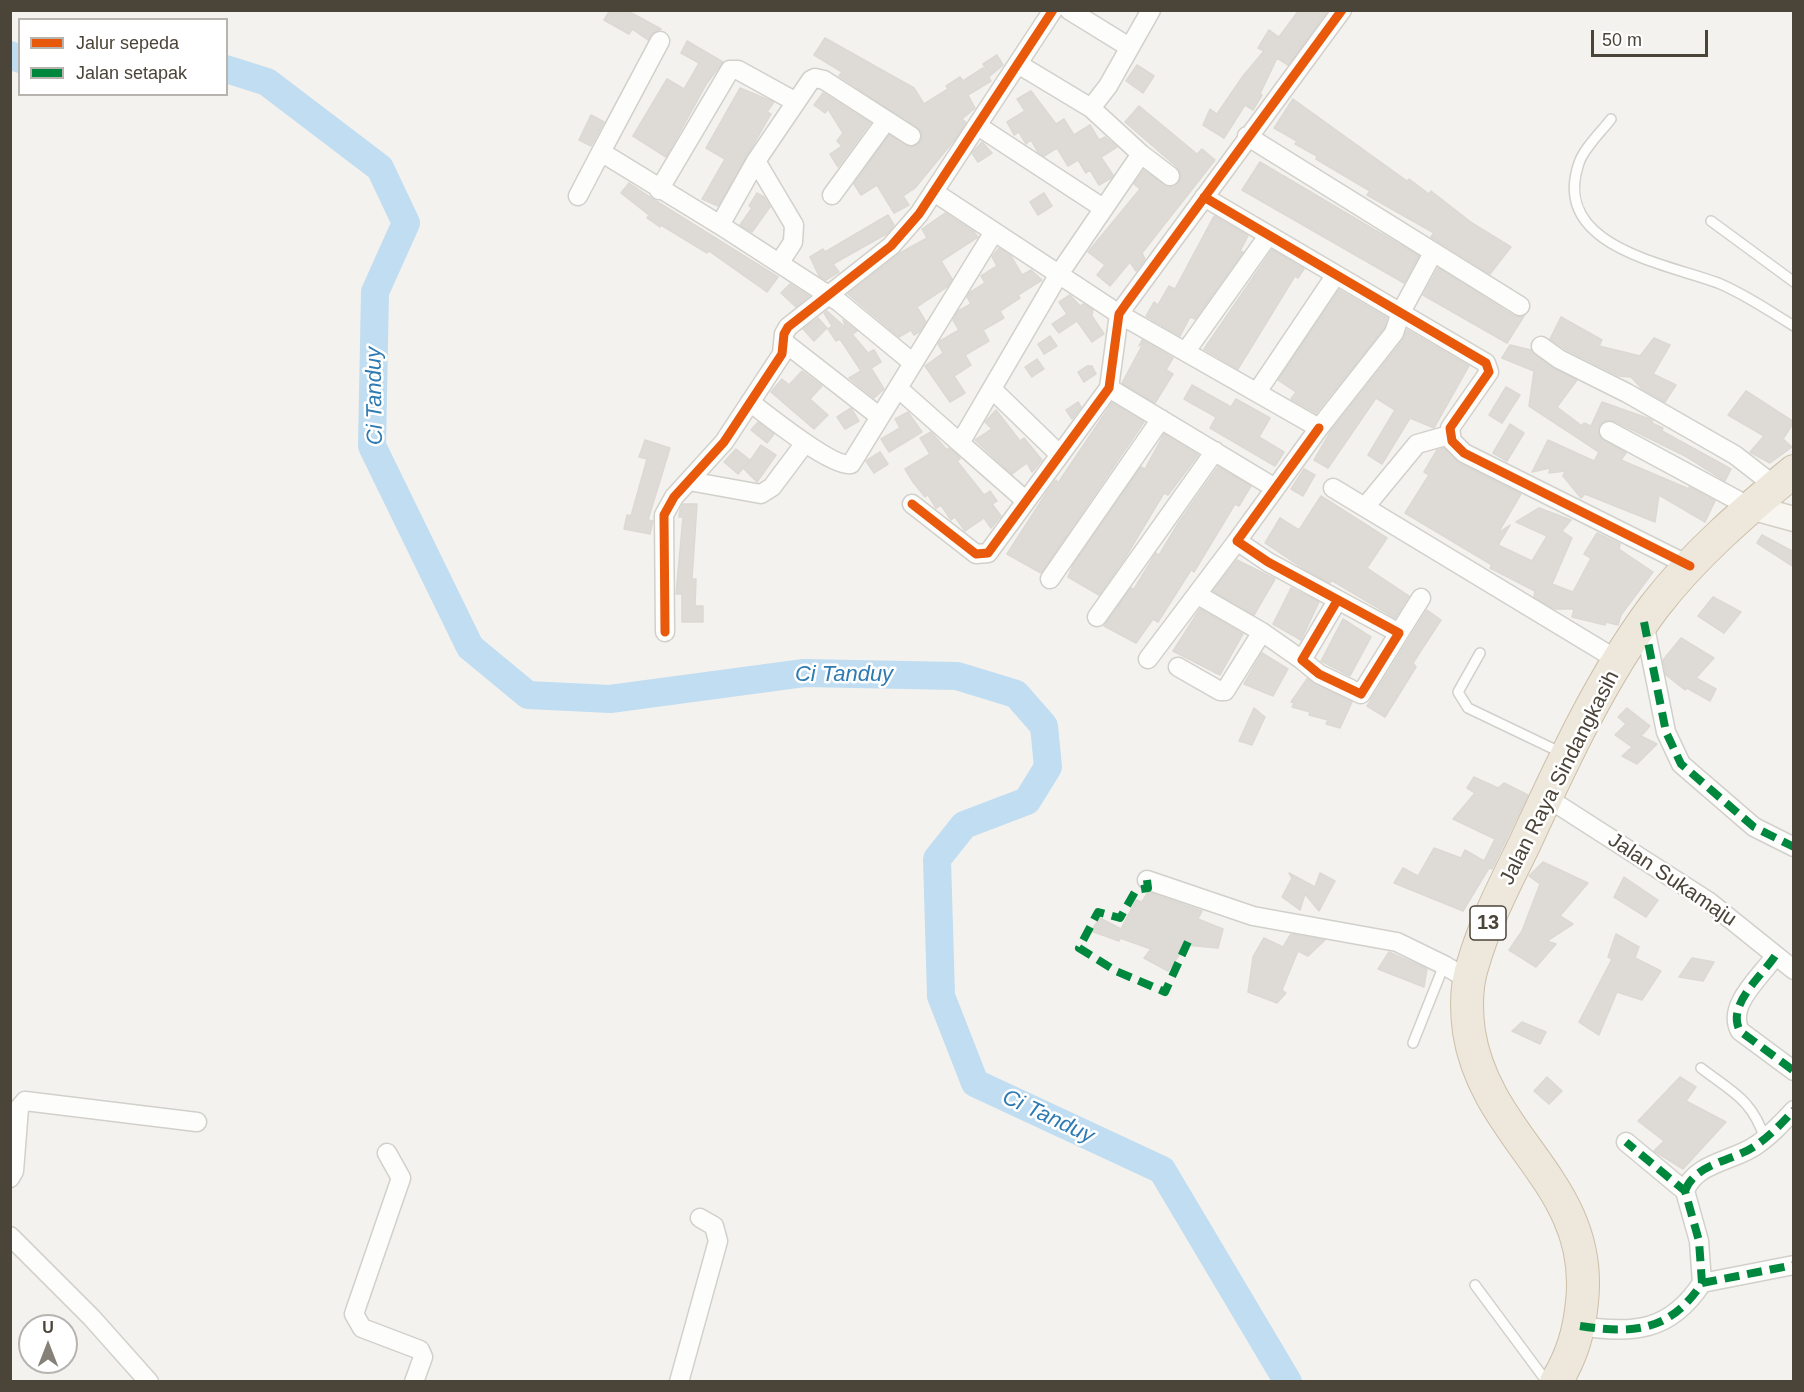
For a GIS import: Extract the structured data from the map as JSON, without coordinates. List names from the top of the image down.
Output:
{
  "streets": {
    "highway": ["Jalan Raya Sindangkasih", "13"],
    "street": ["Jalan Sukamaju"]
  },
  "crossings": [
    ["Jalan Raya Sindangkasih", "Jalan Sukamaju"]
  ],
  "water": ["Ci Tanduy"],
  "legend": ["Jalur sepeda", "Jalan setapak"],
  "scale_bar": "50 m",
  "north": "top"
}
